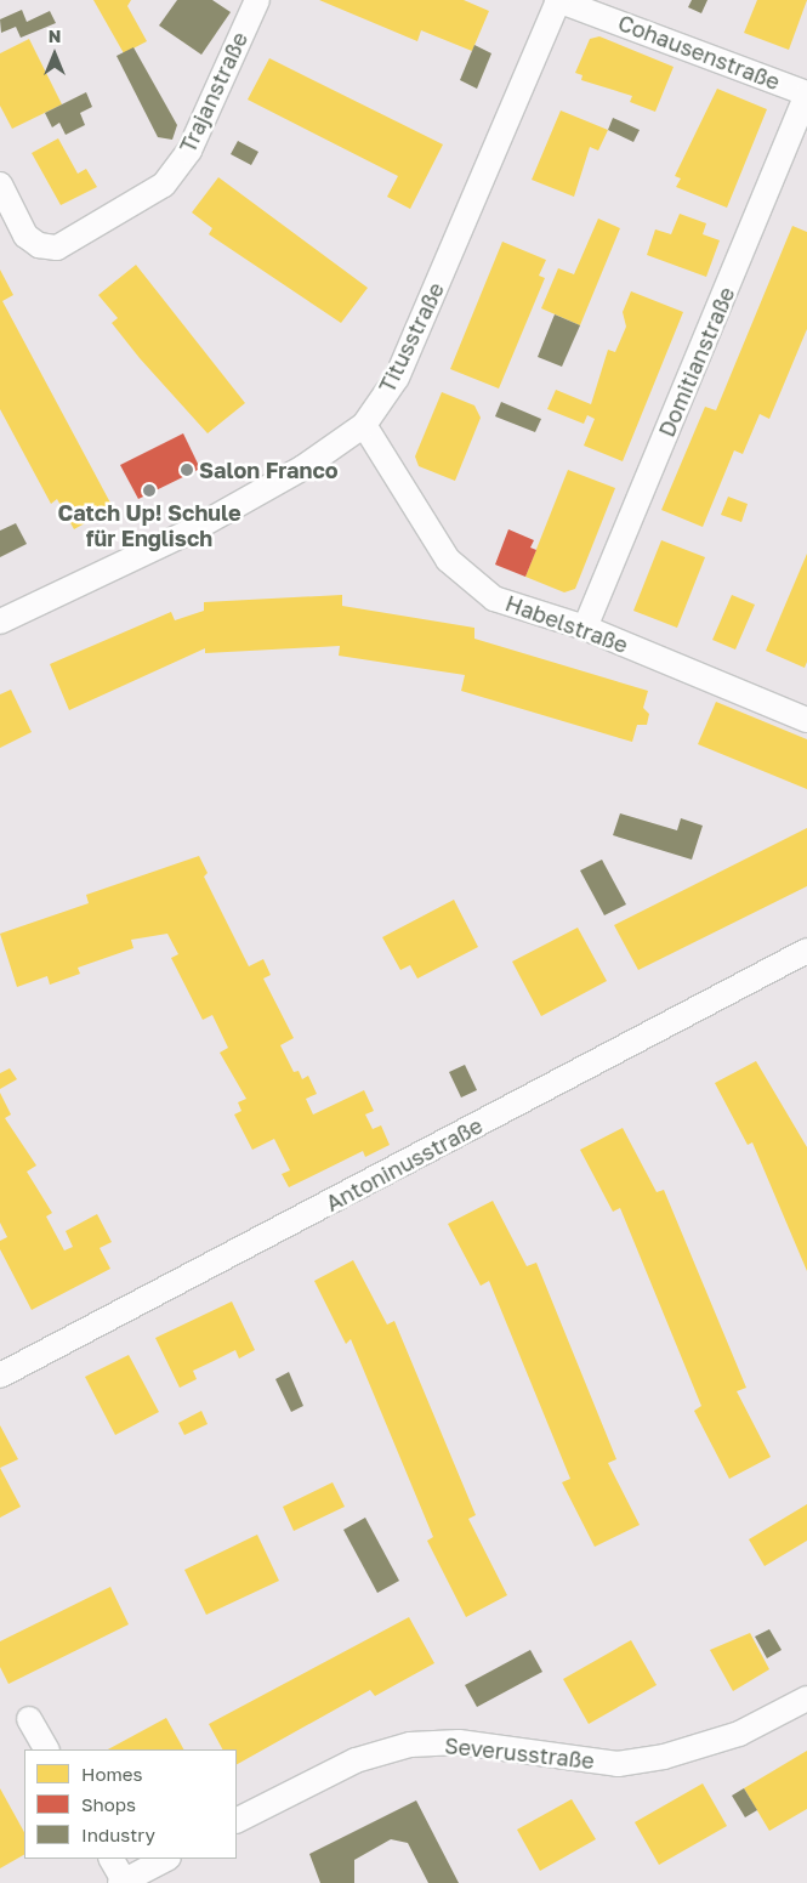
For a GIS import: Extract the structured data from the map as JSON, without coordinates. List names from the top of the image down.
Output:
{
  "streets": {
    "street": [
      "Cohausenstraße",
      "Trajanstraße",
      "Titusstraße",
      "Domitianstraße",
      "Habelstraße",
      "Antoninusstraße",
      "Severusstraße"
    ]
  },
  "crossings": [
    ["Cohausenstraße", "Titusstraße"],
    ["Cohausenstraße", "Domitianstraße"],
    ["Titusstraße", "Habelstraße"],
    ["Domitianstraße", "Habelstraße"]
  ],
  "places": ["Salon Franco", "Catch Up! Schule für Englisch"],
  "legend": ["Homes", "Shops", "Industry"],
  "north": "top"
}
